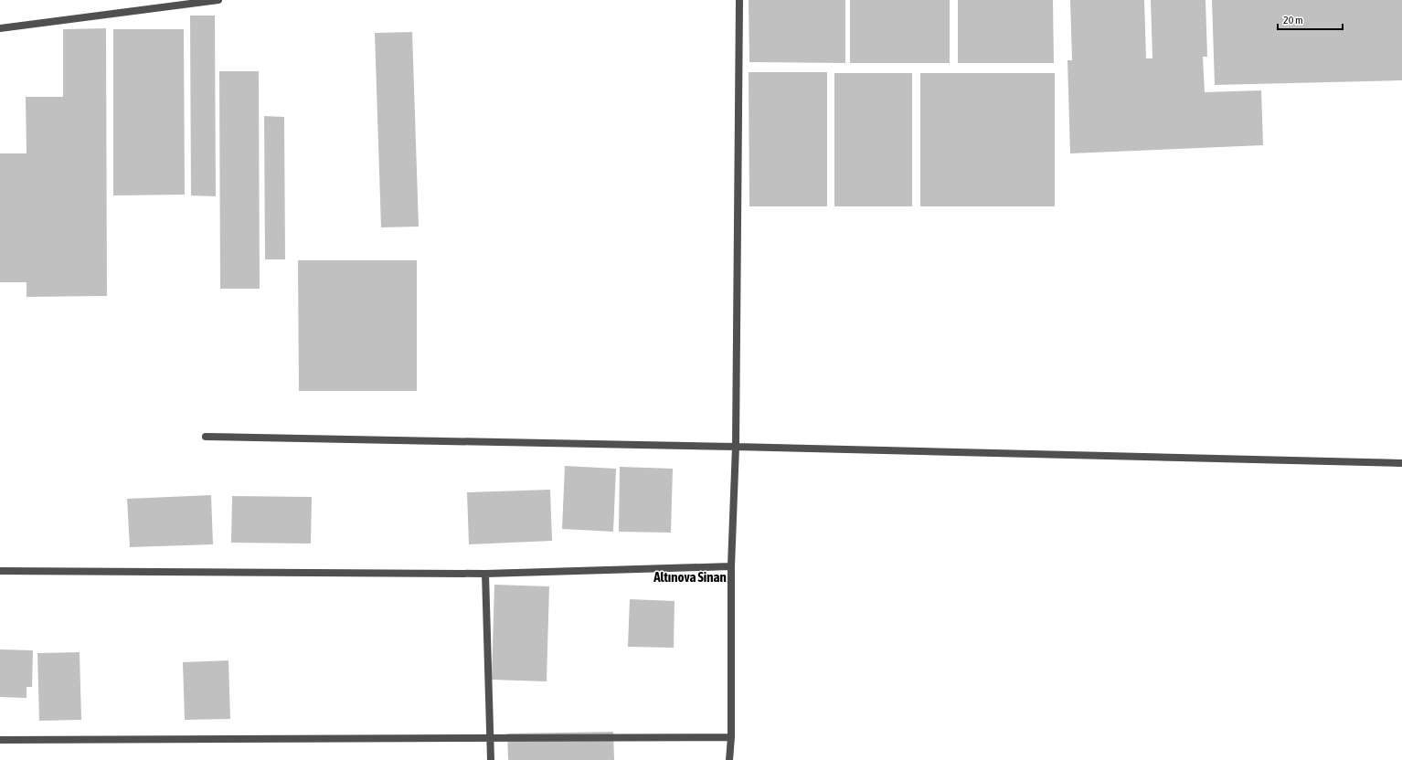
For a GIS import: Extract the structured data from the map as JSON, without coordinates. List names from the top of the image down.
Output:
{
  "districts": ["Altınova Sinan"],
  "scale_bar": "20 m"
}
